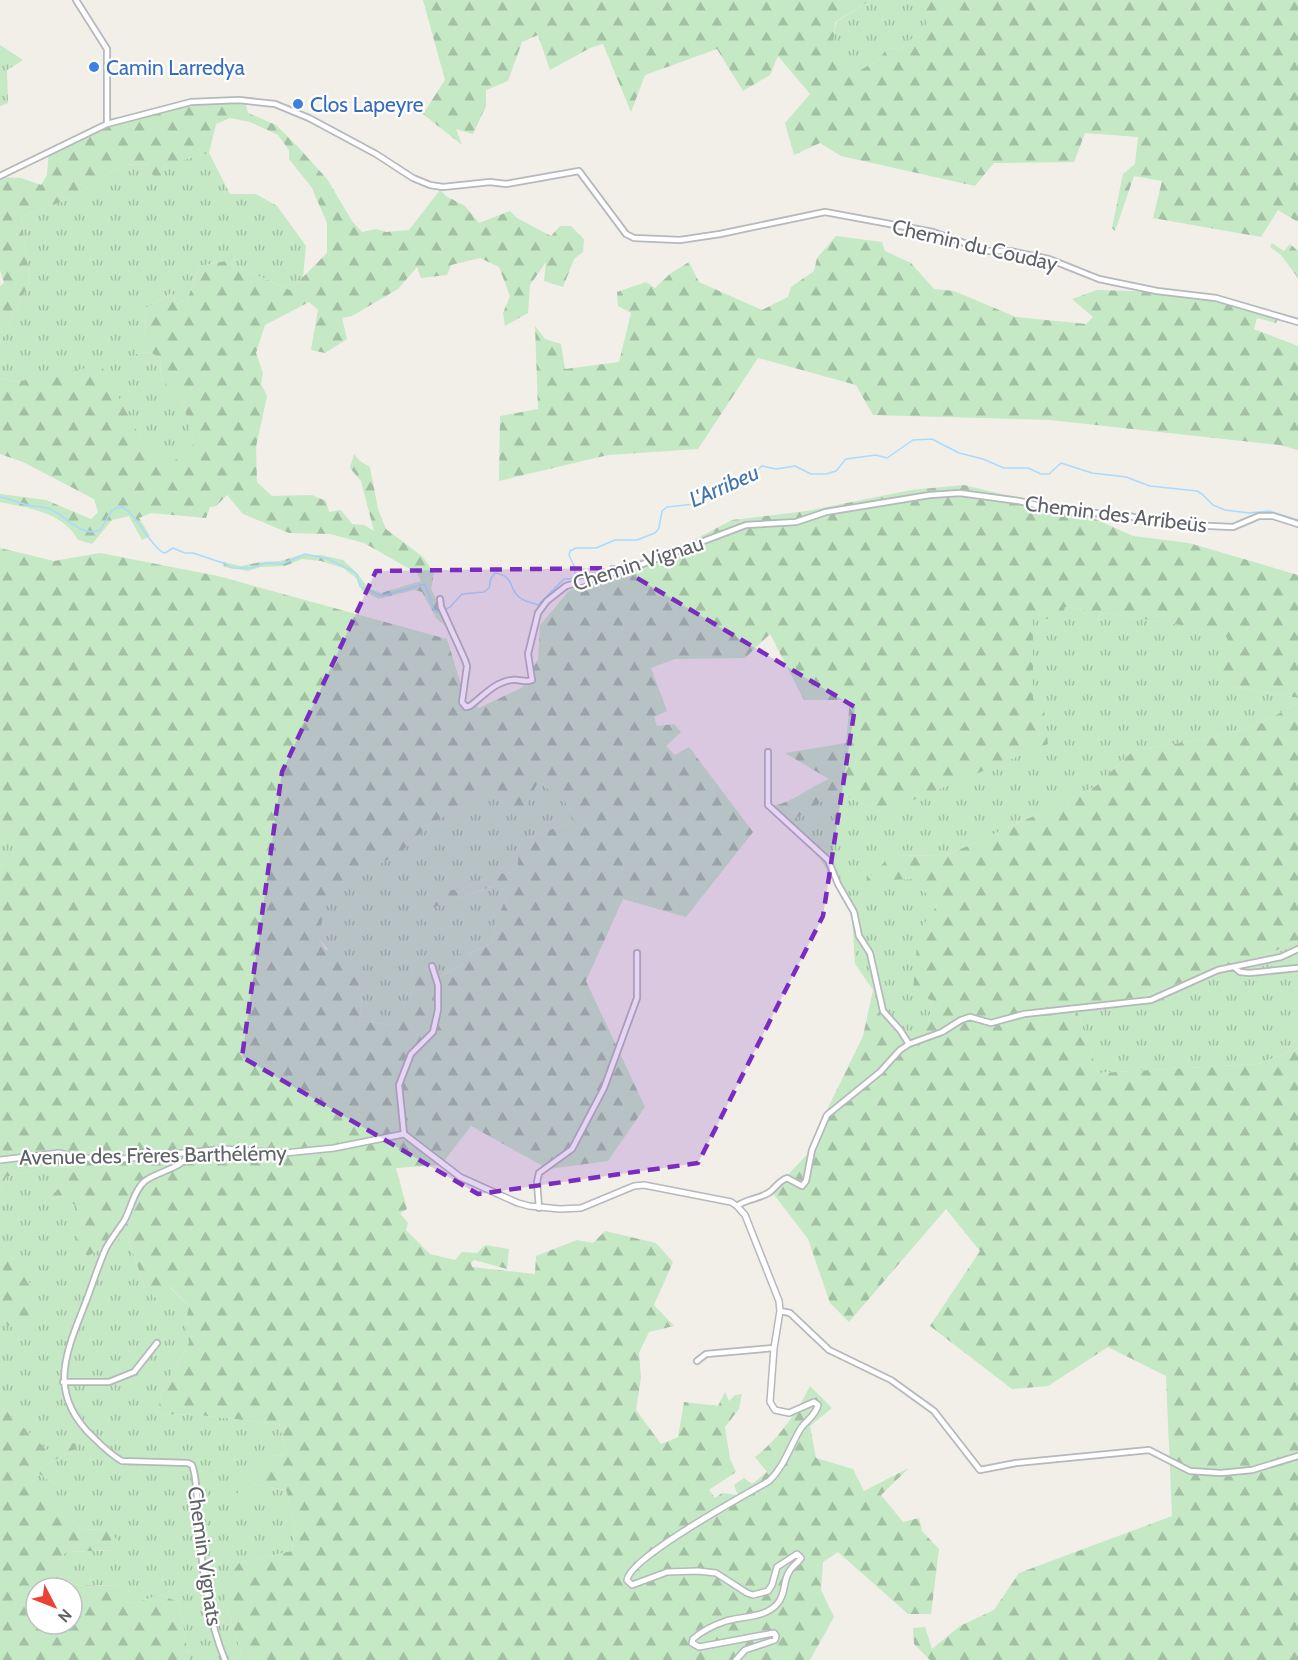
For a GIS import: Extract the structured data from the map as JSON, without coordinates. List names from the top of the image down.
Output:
{
  "streets": {
    "street": [
      "Chemin du Couday",
      "Chemin des Arribeüs",
      "Chemin Vignau",
      "Avenue des Frères Barthélémy",
      "Chemin Vignats"
    ]
  },
  "crossings": [
    ["Chemin des Arribeüs", "Chemin Vignau"],
    ["Avenue des Frères Barthélémy", "Chemin Vignats"]
  ],
  "water": ["L'Arribeu"],
  "places": ["Camin Larredya", "Clos Lapeyre"],
  "north": "bottom right"
}
